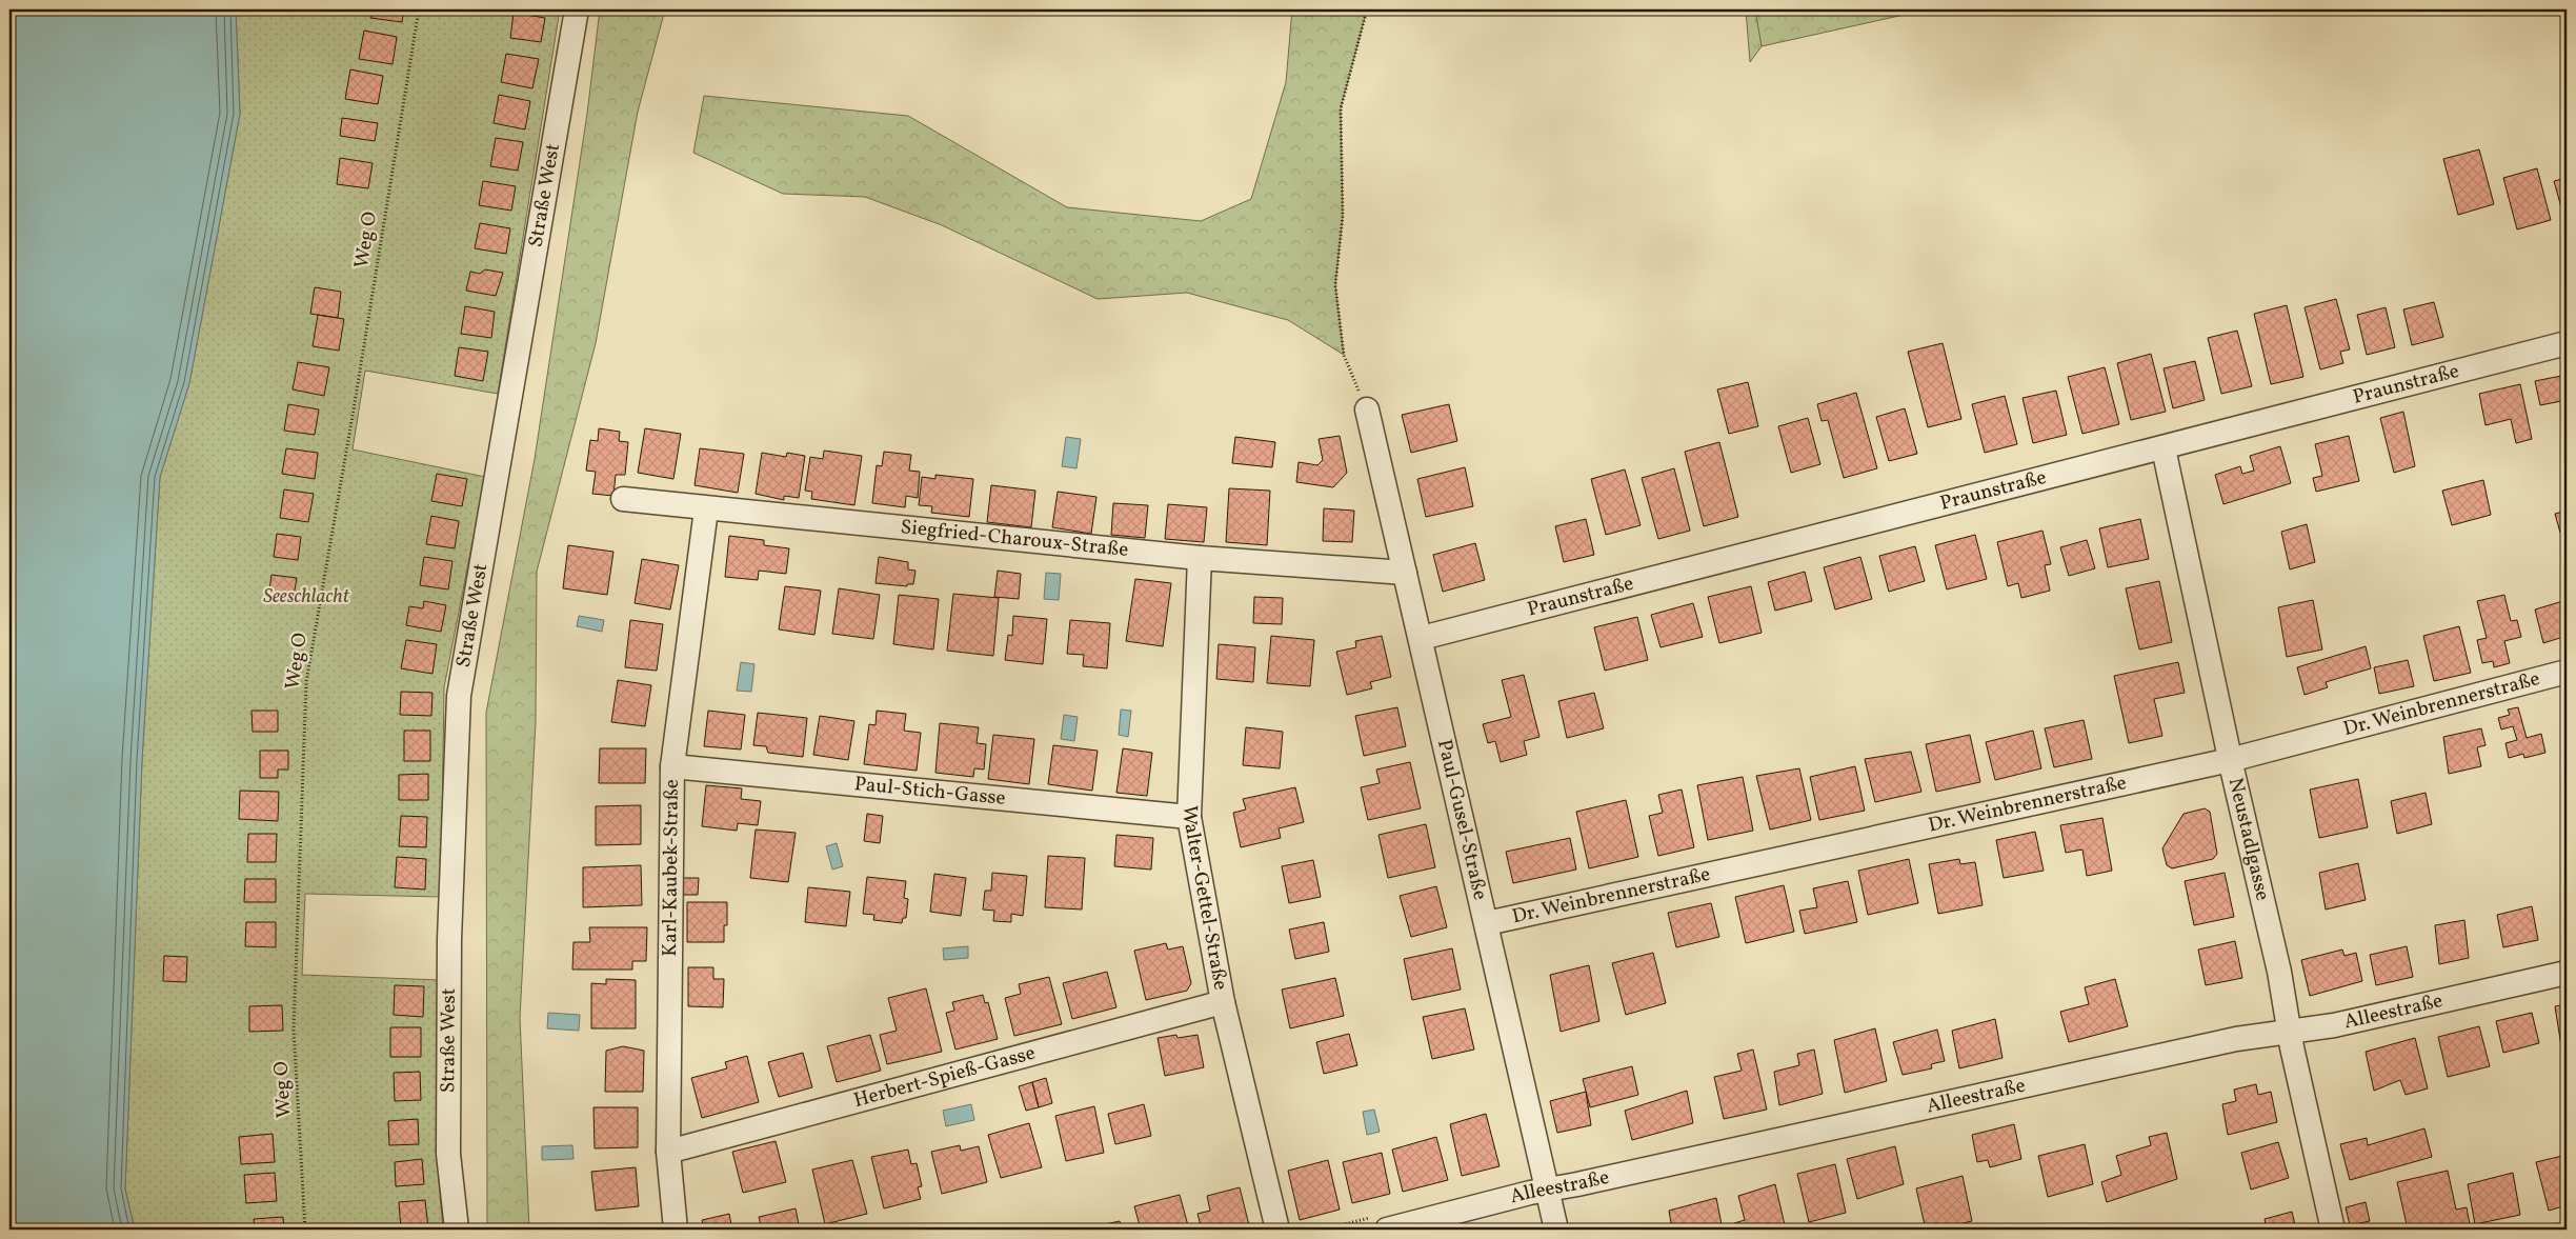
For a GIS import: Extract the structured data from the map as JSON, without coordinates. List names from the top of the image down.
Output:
{
  "streets": {
    "street": [
      "Straße West",
      "Praunstraße",
      "Siegfried-Charoux-Straße",
      "Dr. Weinbrennerstraße",
      "Paul-Stich-Gasse",
      "Paul-Gusel-Straße",
      "Neustadlgasse",
      "Karl-Kaubek-Straße",
      "Walter-Gettel-Straße",
      "Alleestraße",
      "Herbert-Spieß-Gasse"
    ],
    "path": ["Weg O"]
  },
  "crossings": [
    ["Praunstraße", "Paul-Gusel-Straße"],
    ["Praunstraße", "Neustadlgasse"],
    ["Siegfried-Charoux-Straße", "Paul-Gusel-Straße"],
    ["Siegfried-Charoux-Straße", "Karl-Kaubek-Straße"],
    ["Siegfried-Charoux-Straße", "Walter-Gettel-Straße"],
    ["Dr. Weinbrennerstraße", "Paul-Gusel-Straße"],
    ["Dr. Weinbrennerstraße", "Neustadlgasse"],
    ["Paul-Stich-Gasse", "Karl-Kaubek-Straße"],
    ["Paul-Stich-Gasse", "Walter-Gettel-Straße"],
    ["Paul-Gusel-Straße", "Alleestraße"],
    ["Neustadlgasse", "Alleestraße"],
    ["Karl-Kaubek-Straße", "Herbert-Spieß-Gasse"],
    ["Walter-Gettel-Straße", "Herbert-Spieß-Gasse"]
  ],
  "parks": ["Seeschlacht"]
}
